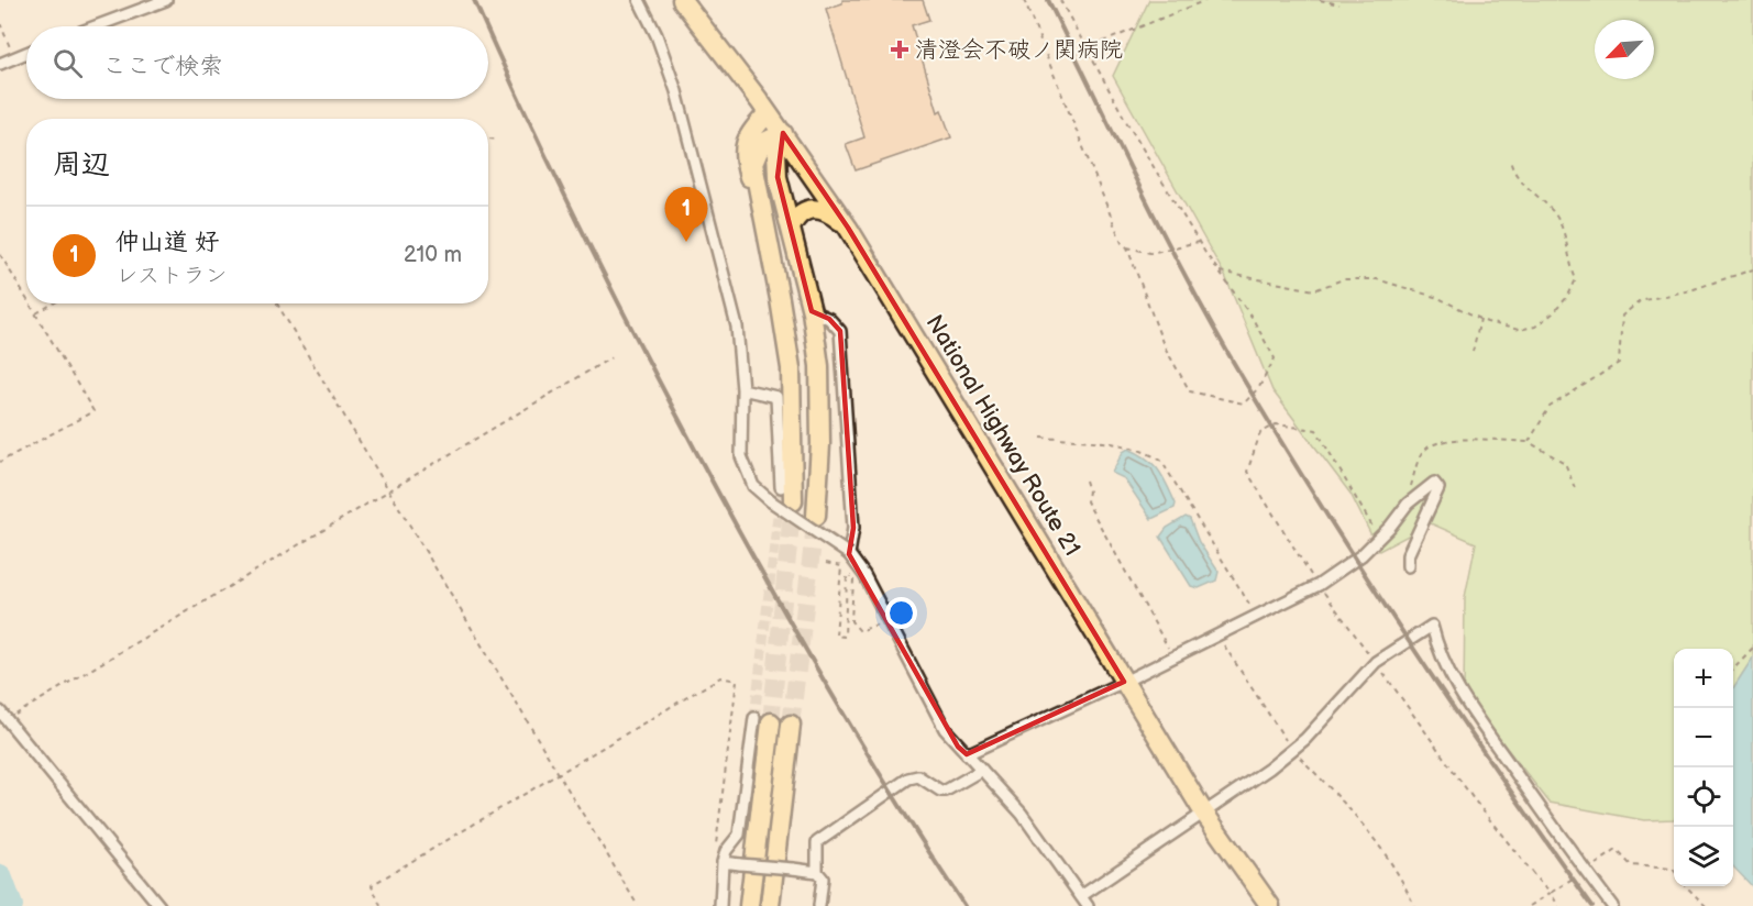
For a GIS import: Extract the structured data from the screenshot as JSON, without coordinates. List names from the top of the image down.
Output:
{
  "streets": {
    "highway": ["National Highway Route 21"]
  },
  "places": {
    "health": ["清澄会不破ノ関病院"]
  },
  "north": "bottom left",
  "page": {
    "search": "ここで検索",
    "heading": "周辺",
    "pins": "1",
    "list": [
      {
        "mark": "1",
        "name": "仲山道 好",
        "note": "レストラン",
        "value": "210 m"
      }
    ],
    "map_buttons": ["+", "−"]
  }
}
